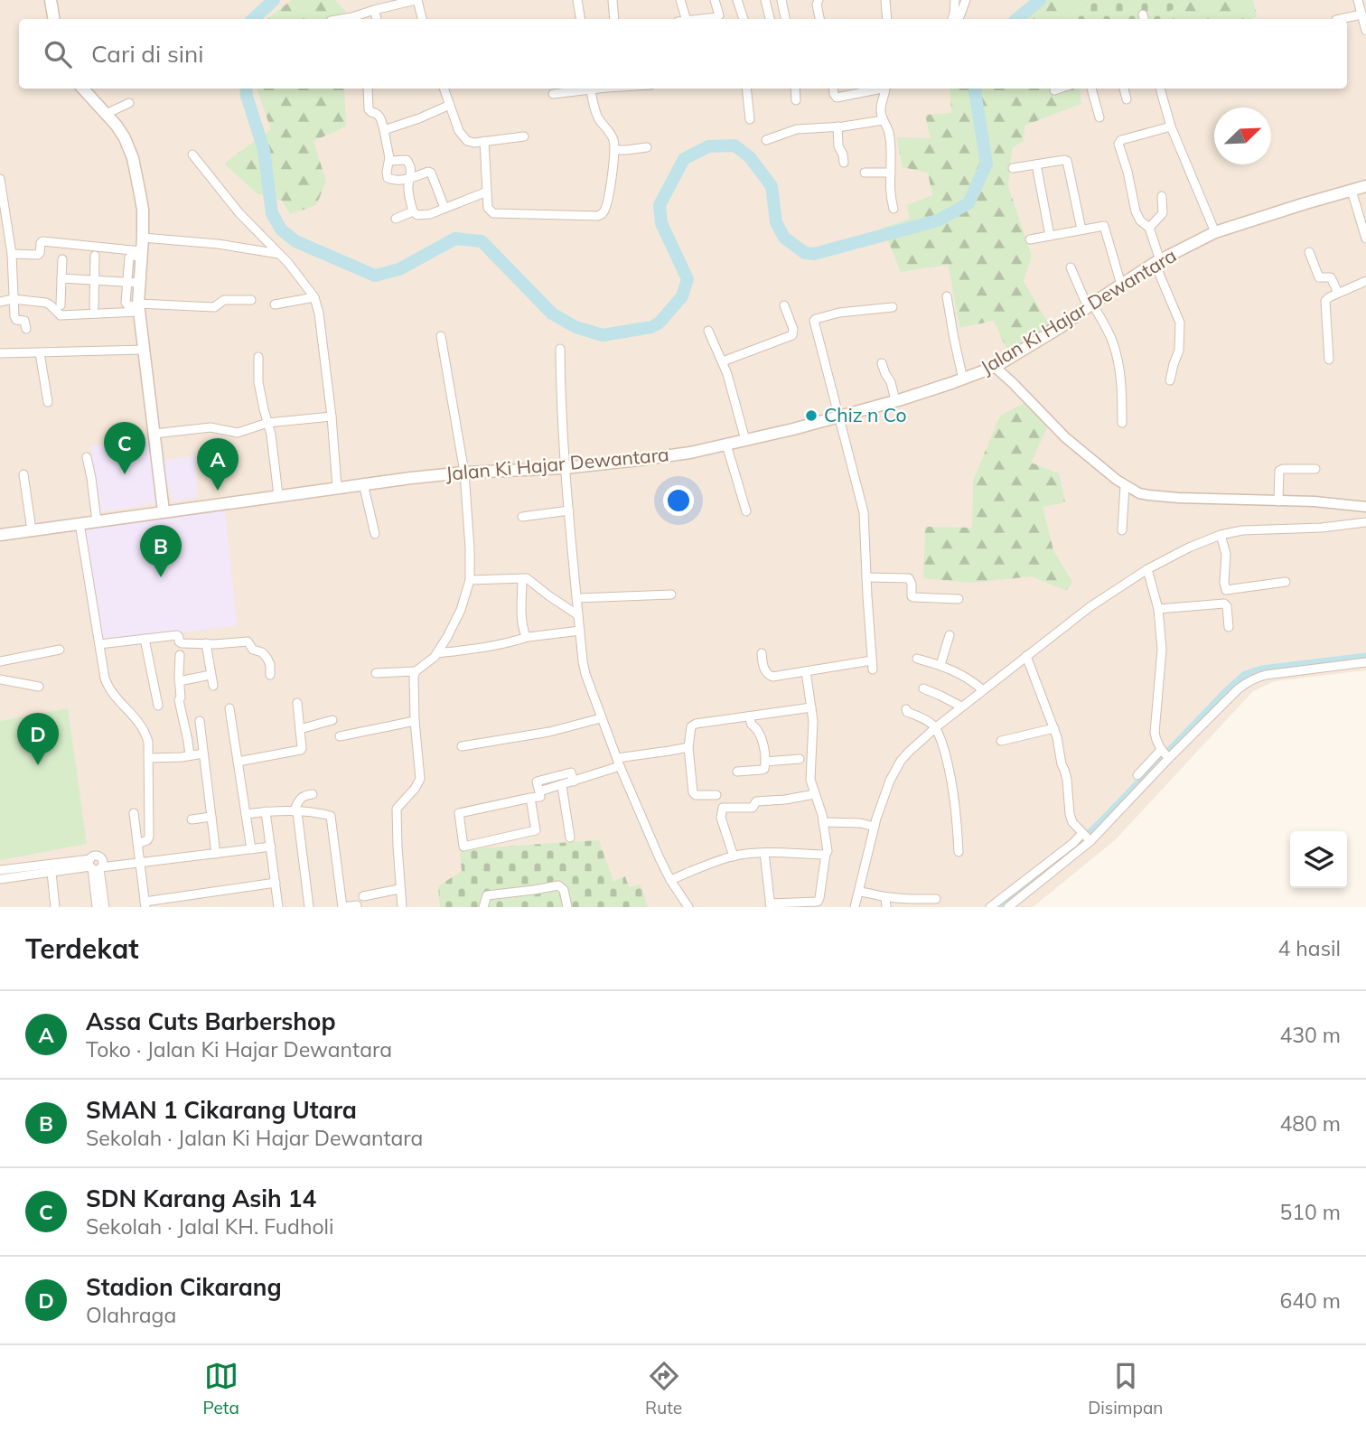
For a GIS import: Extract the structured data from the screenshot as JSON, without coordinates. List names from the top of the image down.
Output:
{
  "streets": {
    "main road": ["Jalan Ki Hajar Dewantara"]
  },
  "places": ["Chiz n Co"],
  "north": "top right",
  "page": {
    "search": "Cari di sini",
    "pins": [
      "C",
      "A",
      "B",
      "D"
    ],
    "heading": ["Terdekat", "4 hasil"],
    "list": [
      {
        "mark": "A",
        "name": "Assa Cuts Barbershop",
        "note": "Toko · Jalan Ki Hajar Dewantara",
        "value": "430 m"
      },
      {
        "mark": "B",
        "name": "SMAN 1 Cikarang Utara",
        "note": "Sekolah · Jalan Ki Hajar Dewantara",
        "value": "480 m"
      },
      {
        "mark": "C",
        "name": "SDN Karang Asih 14",
        "note": "Sekolah · Jalal KH. Fudholi",
        "value": "510 m"
      },
      {
        "mark": "D",
        "name": "Stadion Cikarang",
        "note": "Olahraga",
        "value": "640 m"
      }
    ],
    "nav": ["Peta", "Rute", "Disimpan"]
  }
}
